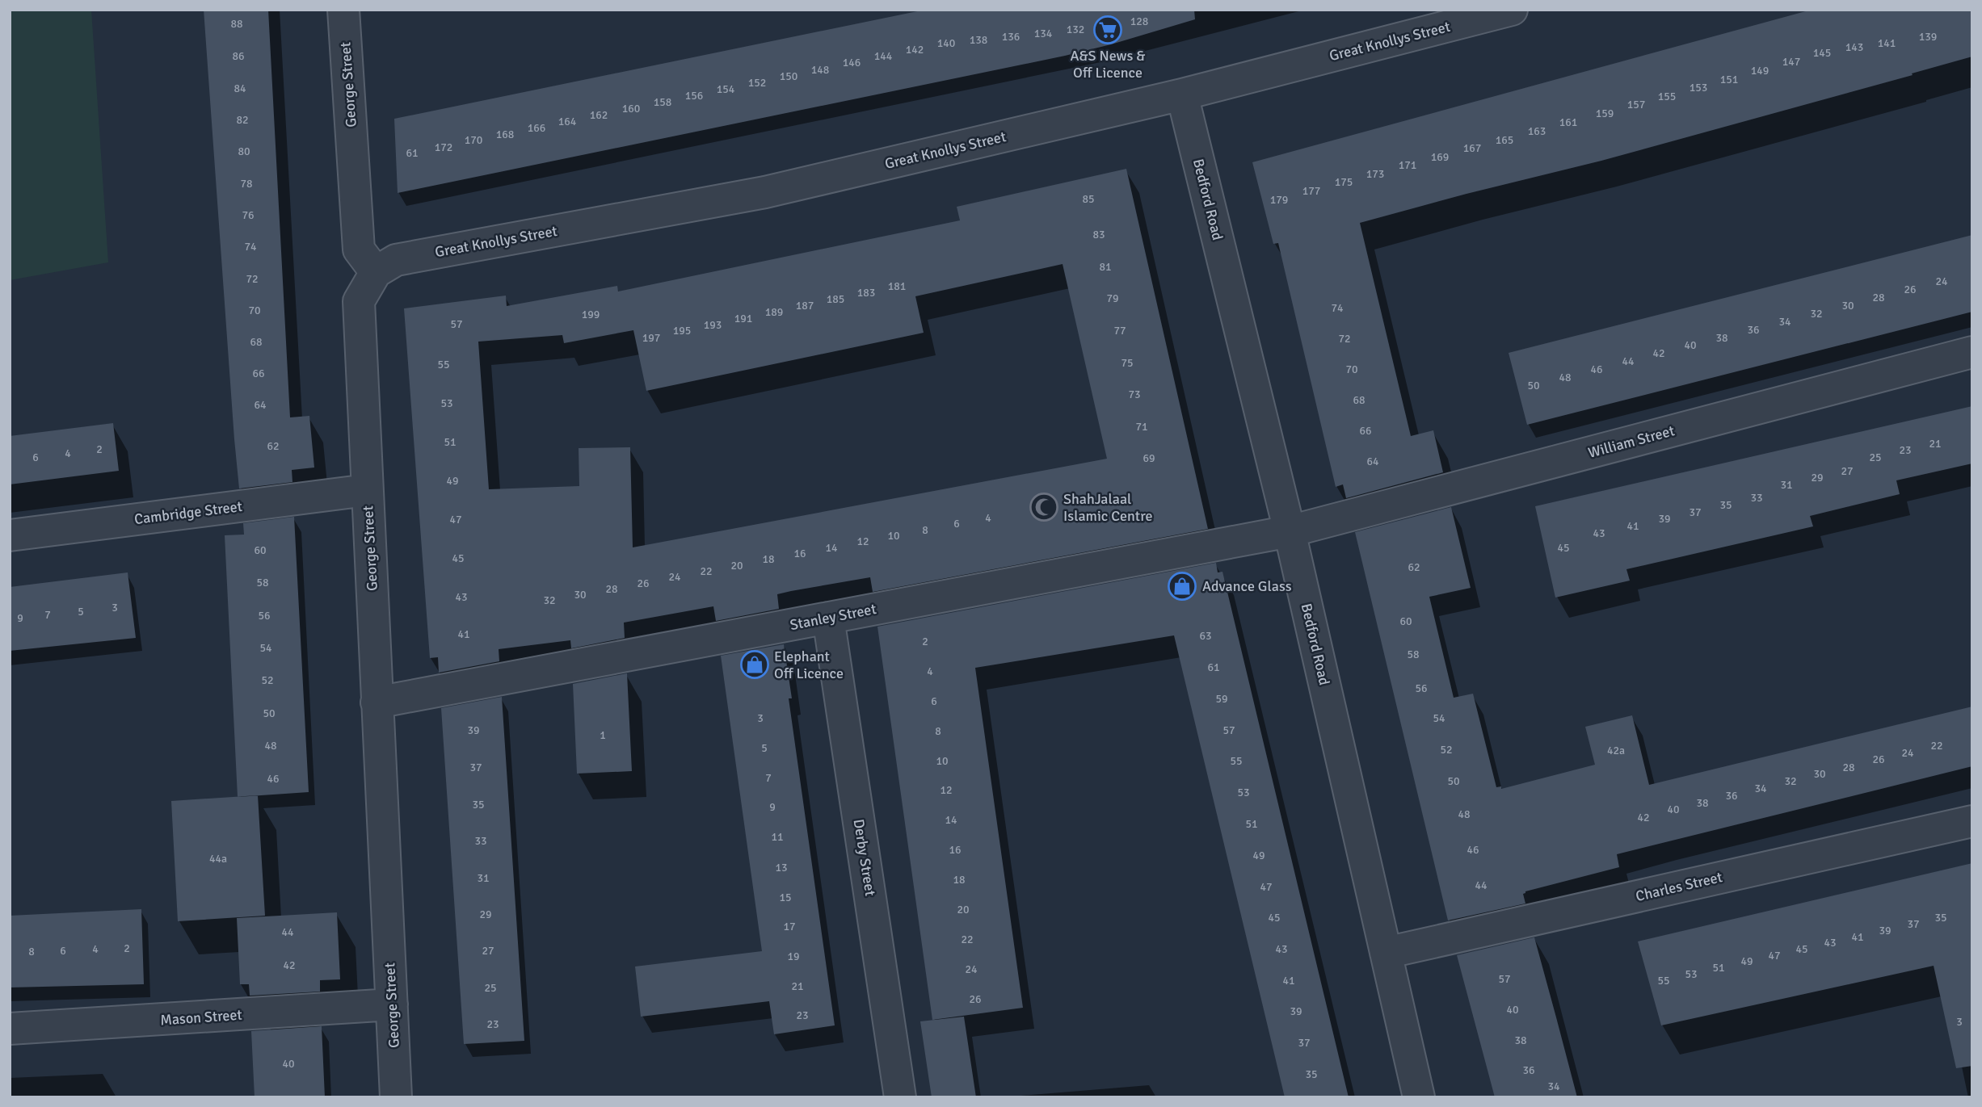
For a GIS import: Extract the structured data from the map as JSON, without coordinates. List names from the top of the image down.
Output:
{
  "streets": {
    "street": [
      "Great Knollys Street",
      "George Street",
      "Bedford Road",
      "William Street",
      "Cambridge Street",
      "Stanley Street",
      "Derby Street",
      "Charles Street",
      "Mason Street"
    ]
  },
  "crossings": [
    ["Great Knollys Street", "George Street"],
    ["Great Knollys Street", "Bedford Road"],
    ["George Street", "Cambridge Street"],
    ["George Street", "Stanley Street"],
    ["George Street", "Mason Street"],
    ["Bedford Road", "William Street"],
    ["Bedford Road", "Stanley Street"],
    ["Bedford Road", "Charles Street"],
    ["William Street", "Stanley Street"],
    ["Stanley Street", "Derby Street"]
  ],
  "places": {
    "supermarket": ["A&S News & Off Licence"],
    "mosque": ["ShahJalaal Islamic Centre"],
    "shop": ["Advance Glass", "Elephant Off Licence"]
  },
  "house_numbers": [
    "128",
    "88",
    "132",
    "134",
    "136",
    "139",
    "138",
    "140",
    "141",
    "143",
    "142",
    "145",
    "86",
    "144",
    "147",
    "146",
    "148",
    "149",
    "150",
    "151",
    "152",
    "153",
    "84",
    "154",
    "156",
    "155",
    "158",
    "157",
    "160",
    "159",
    "162",
    "82",
    "164",
    "161",
    "166",
    "163",
    "168",
    "170",
    "165",
    "172",
    "167",
    "80",
    "61",
    "169",
    "171",
    "173",
    "175",
    "78",
    "177",
    "85",
    "179",
    "76",
    "83",
    "74",
    "81",
    "72",
    "24",
    "181",
    "26",
    "183",
    "28",
    "79",
    "185",
    "187",
    "30",
    "74",
    "70",
    "189",
    "32",
    "199",
    "191",
    "34",
    "57",
    "193",
    "36",
    "195",
    "77",
    "197",
    "38",
    "72",
    "68",
    "40",
    "42",
    "44",
    "75",
    "55",
    "70",
    "46",
    "66",
    "48",
    "50",
    "73",
    "68",
    "53",
    "64",
    "71",
    "66",
    "51",
    "21",
    "62",
    "2",
    "23",
    "4",
    "6",
    "25",
    "69",
    "64",
    "27",
    "29",
    "49",
    "31",
    "33",
    "35",
    "37",
    "4",
    "39",
    "47",
    "6",
    "41",
    "8",
    "43",
    "10",
    "12",
    "14",
    "45",
    "60",
    "16",
    "45",
    "18",
    "20",
    "62",
    "22",
    "24",
    "58",
    "26",
    "28",
    "30",
    "43",
    "32",
    "3",
    "5",
    "7",
    "56",
    "9",
    "60",
    "41",
    "63",
    "2",
    "54",
    "58",
    "61",
    "4",
    "52",
    "56",
    "59",
    "6",
    "50",
    "3",
    "54",
    "39",
    "57",
    "8",
    "1",
    "48",
    "22",
    "5",
    "52",
    "42a",
    "24",
    "26",
    "10",
    "55",
    "37",
    "28",
    "30",
    "7",
    "46",
    "50",
    "32",
    "34",
    "12",
    "53",
    "36",
    "38",
    "35",
    "9",
    "40",
    "48",
    "42",
    "14",
    "51",
    "11",
    "33",
    "16",
    "46",
    "49",
    "44a",
    "13",
    "31",
    "18",
    "44",
    "47",
    "15",
    "20",
    "29",
    "45",
    "35",
    "37",
    "17",
    "39",
    "44",
    "41",
    "22",
    "43",
    "2",
    "4",
    "43",
    "45",
    "6",
    "27",
    "8",
    "47",
    "19",
    "49",
    "42",
    "51",
    "24",
    "53",
    "57",
    "41",
    "55",
    "21",
    "25",
    "26",
    "40",
    "39",
    "23",
    "3",
    "23",
    "38",
    "37",
    "40",
    "36",
    "35",
    "34"
  ]
}
